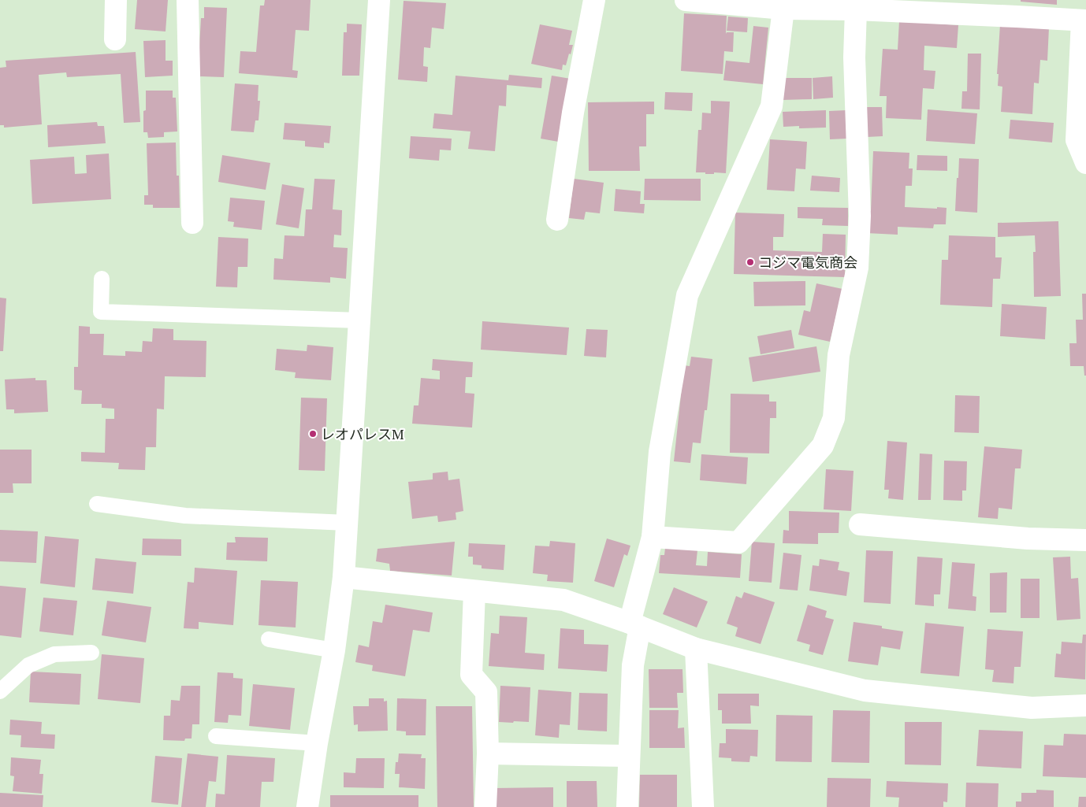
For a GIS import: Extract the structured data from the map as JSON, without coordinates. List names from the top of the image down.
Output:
{
  "places": ["コジマ電気商会", "レオパレスM"]
}
